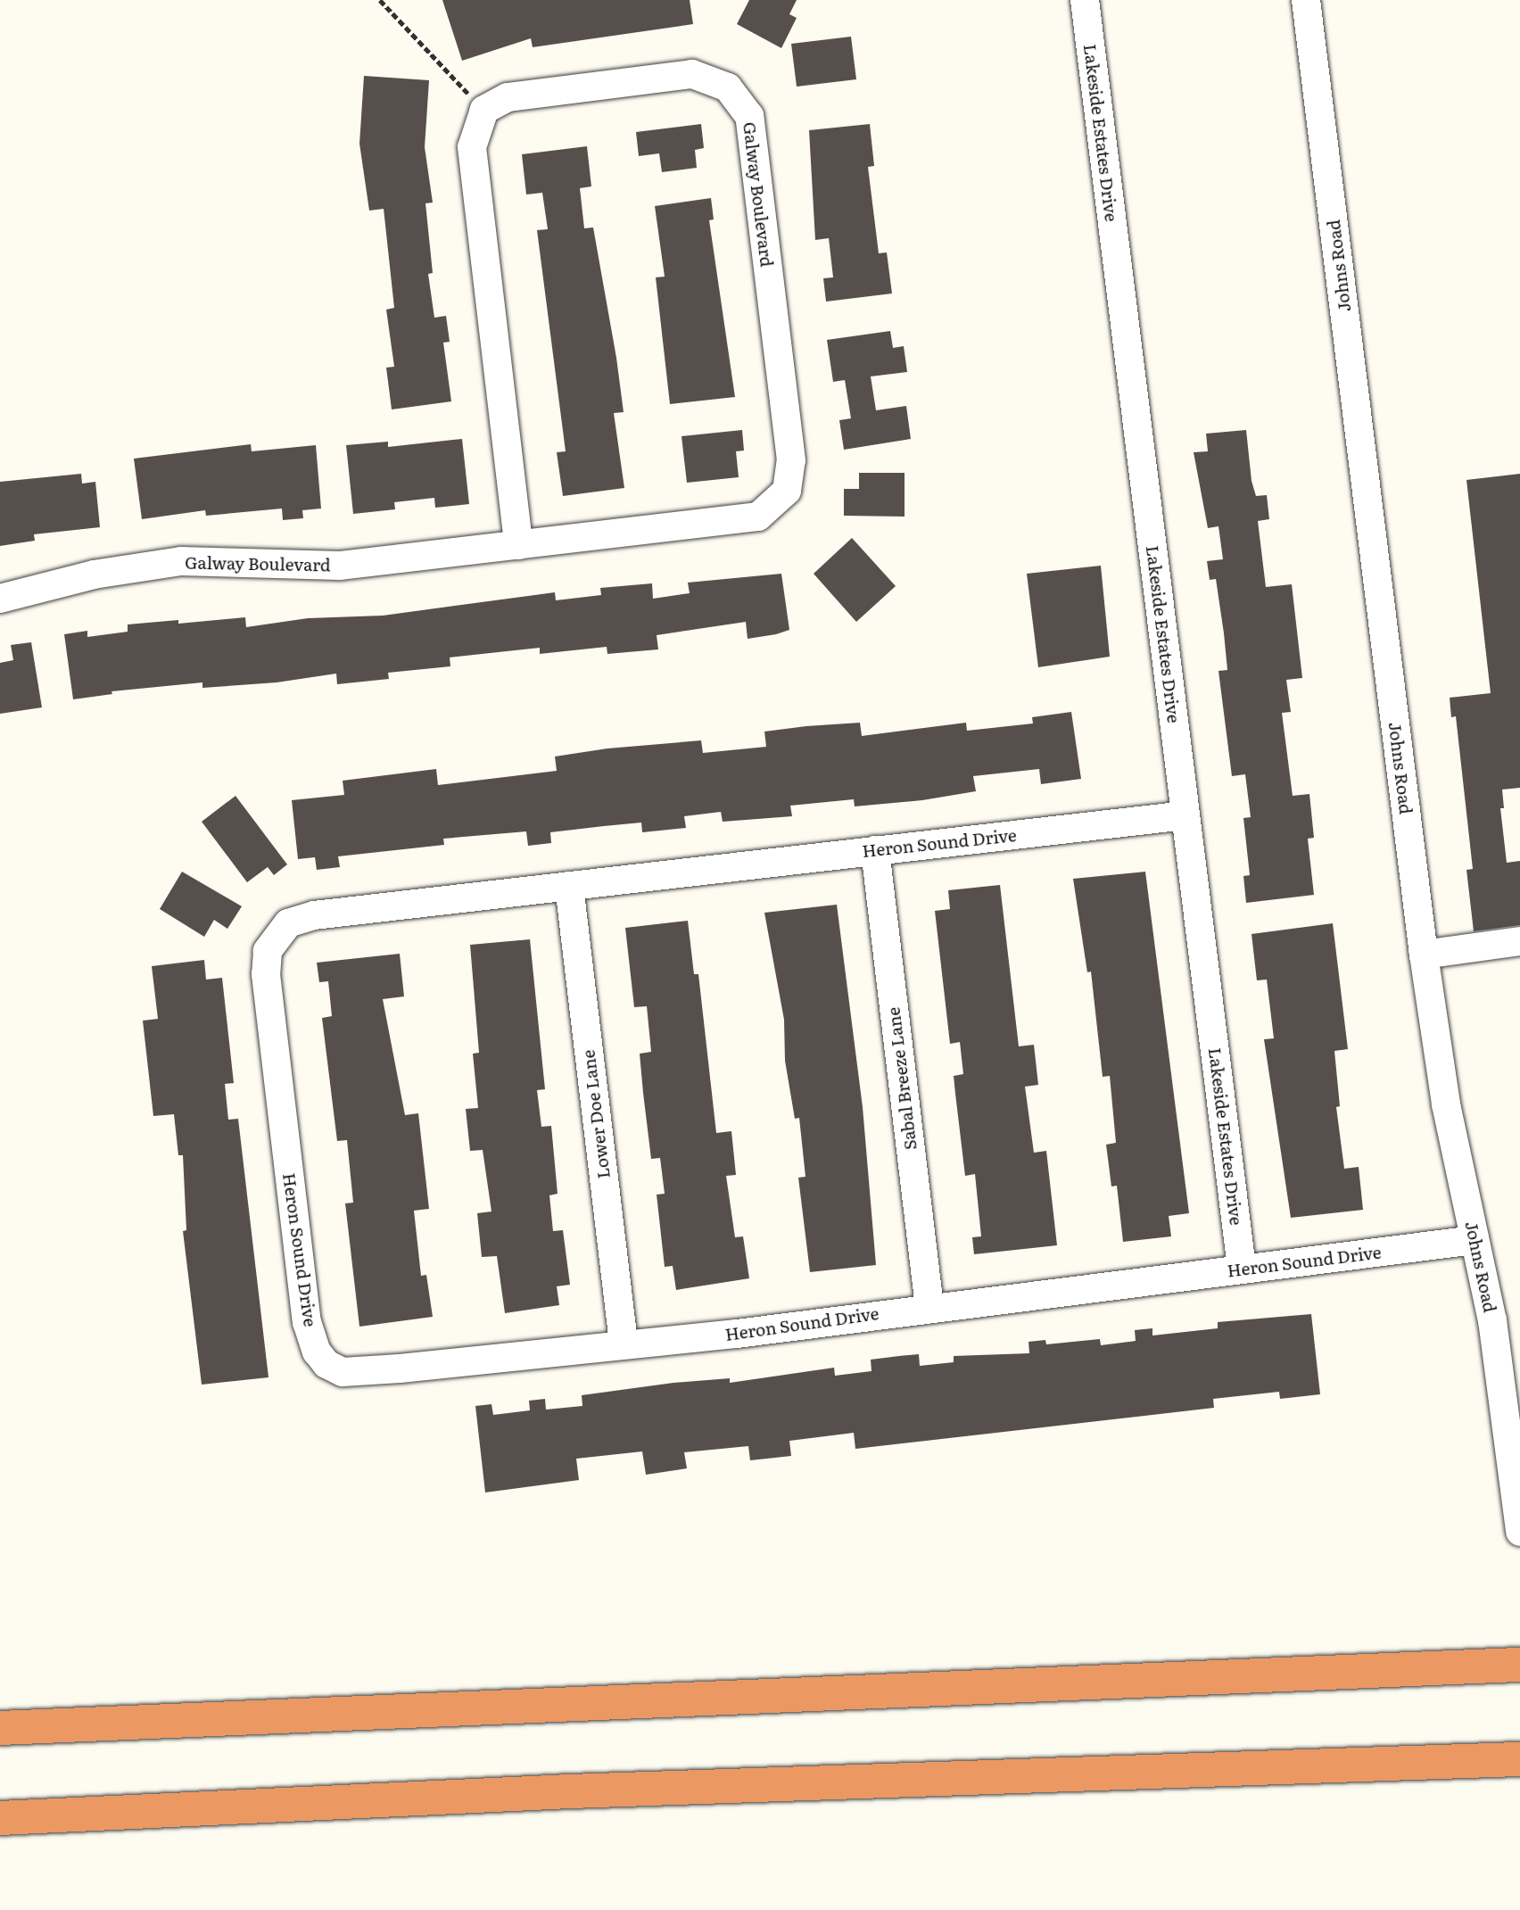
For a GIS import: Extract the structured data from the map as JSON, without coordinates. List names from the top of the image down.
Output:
{
  "streets": {
    "street": [
      "Lakeside Estates Drive",
      "Galway Boulevard",
      "Johns Road",
      "Heron Sound Drive",
      "Sabal Breeze Lane",
      "Lower Doe Lane"
    ]
  },
  "crossings": [
    ["Lakeside Estates Drive", "Heron Sound Drive"],
    ["Johns Road", "Heron Sound Drive"],
    ["Heron Sound Drive", "Sabal Breeze Lane"],
    ["Heron Sound Drive", "Lower Doe Lane"]
  ]
}
